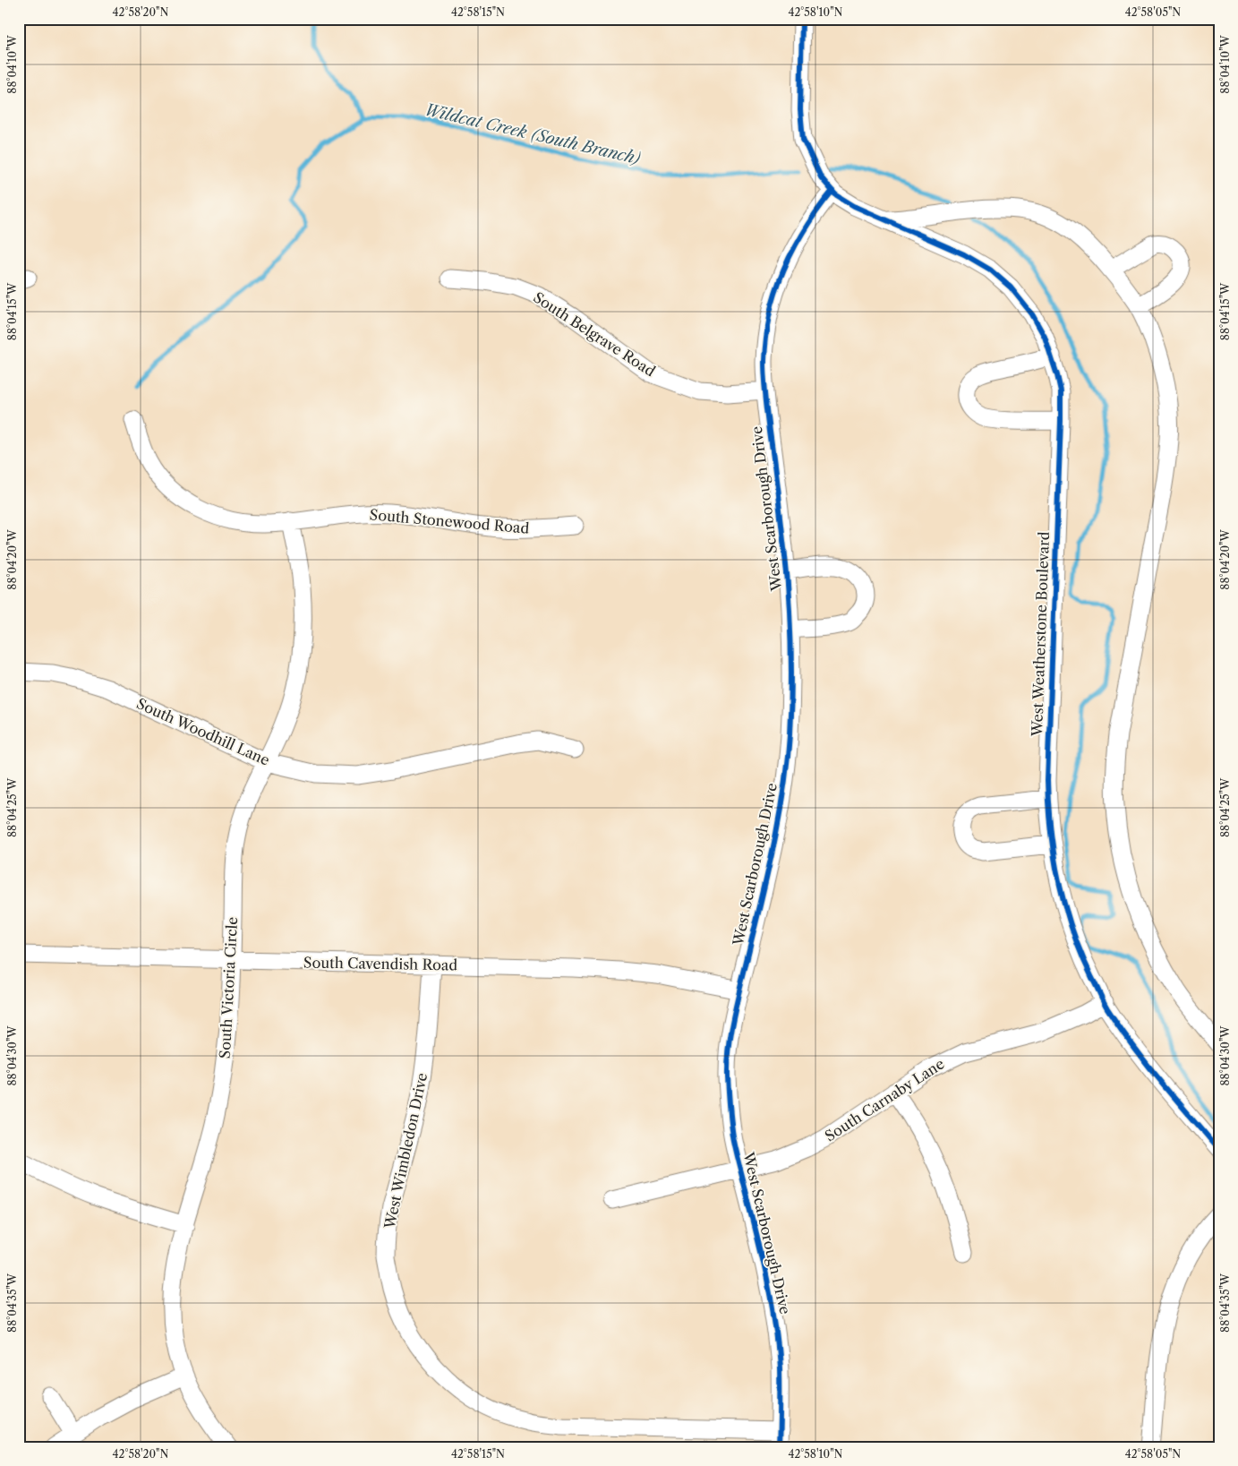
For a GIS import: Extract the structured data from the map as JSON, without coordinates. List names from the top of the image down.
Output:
{
  "streets": {
    "street": [
      "South Belgrave Road",
      "West Scarborough Drive",
      "South Stonewood Road",
      "West Weatherstone Boulevard",
      "South Woodhill Lane",
      "South Cavendish Road",
      "South Victoria Circle",
      "South Carnaby Lane",
      "West Wimbledon Drive"
    ]
  },
  "crossings": [
    ["South Belgrave Road", "West Scarborough Drive"],
    ["West Scarborough Drive", "West Weatherstone Boulevard"],
    ["West Scarborough Drive", "South Cavendish Road"],
    ["West Scarborough Drive", "South Carnaby Lane"],
    ["West Scarborough Drive", "West Wimbledon Drive"],
    ["South Stonewood Road", "South Victoria Circle"],
    ["West Weatherstone Boulevard", "South Carnaby Lane"],
    ["South Woodhill Lane", "South Victoria Circle"],
    ["South Cavendish Road", "South Victoria Circle"],
    ["South Cavendish Road", "West Wimbledon Drive"]
  ],
  "water": ["Wildcat Creek (South Branch)"],
  "coordinates": [
    "42°58'20\"N",
    "42°58'15\"N",
    "42°58'10\"N",
    "42°58'05\"N",
    "88°04'10\"W",
    "88°04'15\"W",
    "88°04'20\"W",
    "88°04'25\"W",
    "88°04'30\"W",
    "88°04'35\"W"
  ]
}
